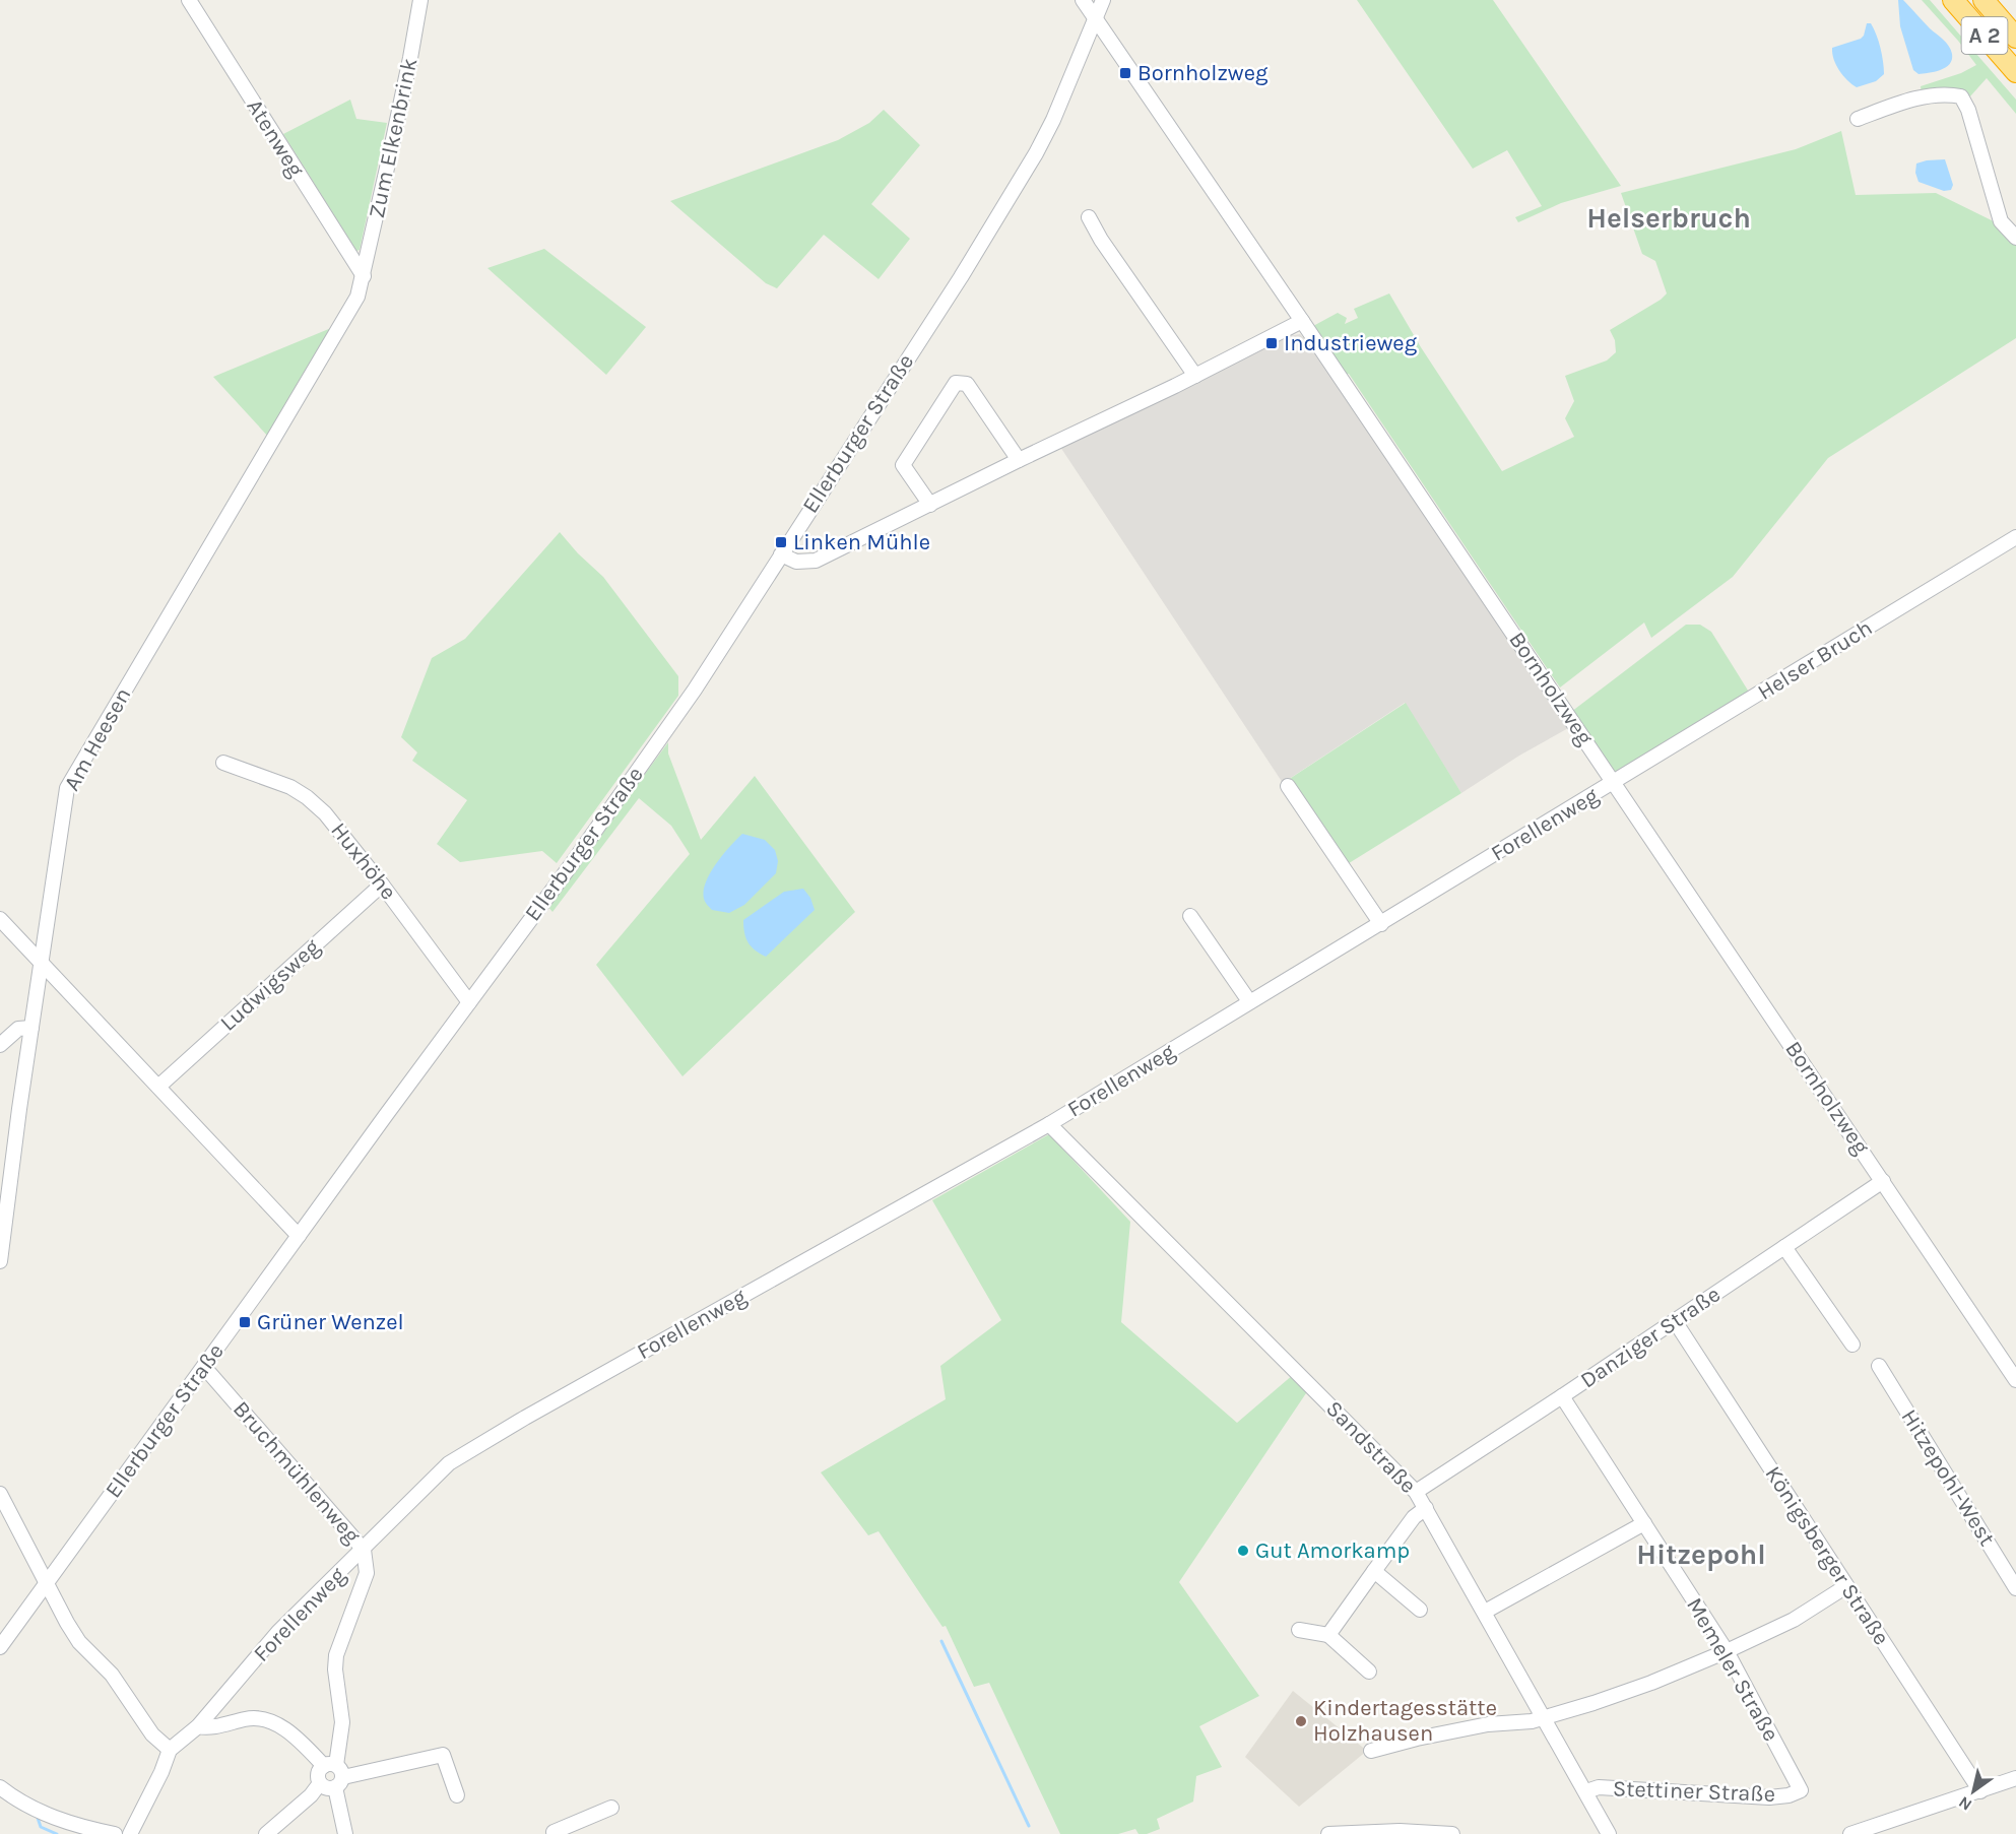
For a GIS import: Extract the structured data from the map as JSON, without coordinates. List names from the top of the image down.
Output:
{
  "streets": {
    "highway": ["A 2"],
    "street": [
      "Atenweg",
      "Zum Elkenbrink",
      "Ellerburger Straße",
      "Helser Bruch",
      "Bornholzweg",
      "Am Heesen",
      "Forellenweg",
      "Huxhöhe",
      "Ludwigsweg",
      "Danziger Straße",
      "Sandstraße",
      "Bruchmühlenweg",
      "Hitzepohl-West",
      "Königsberger Straße",
      "Memeler Straße",
      "Stettiner Straße"
    ]
  },
  "crossings": [
    ["Atenweg", "Zum Elkenbrink"],
    ["Atenweg", "Am Heesen"],
    ["Zum Elkenbrink", "Am Heesen"],
    ["Ellerburger Straße", "Bornholzweg"],
    ["Ellerburger Straße", "Huxhöhe"],
    ["Ellerburger Straße", "Bruchmühlenweg"],
    ["Helser Bruch", "Bornholzweg"],
    ["Helser Bruch", "Forellenweg"],
    ["Bornholzweg", "Forellenweg"],
    ["Bornholzweg", "Danziger Straße"],
    ["Forellenweg", "Sandstraße"],
    ["Forellenweg", "Bruchmühlenweg"],
    ["Huxhöhe", "Ludwigsweg"],
    ["Danziger Straße", "Sandstraße"],
    ["Danziger Straße", "Königsberger Straße"],
    ["Danziger Straße", "Memeler Straße"],
    ["Sandstraße", "Stettiner Straße"],
    ["Memeler Straße", "Stettiner Straße"]
  ],
  "districts": ["Helserbruch", "Hitzepohl"],
  "places": {
    "transit": [
      "Bornholzweg",
      "Industrieweg",
      "Linken Mühle",
      "Grüner Wenzel"
    ],
    "other": ["Gut Amorkamp", "Kindertagesstätte Holzhausen"]
  },
  "north": "bottom left"
}
